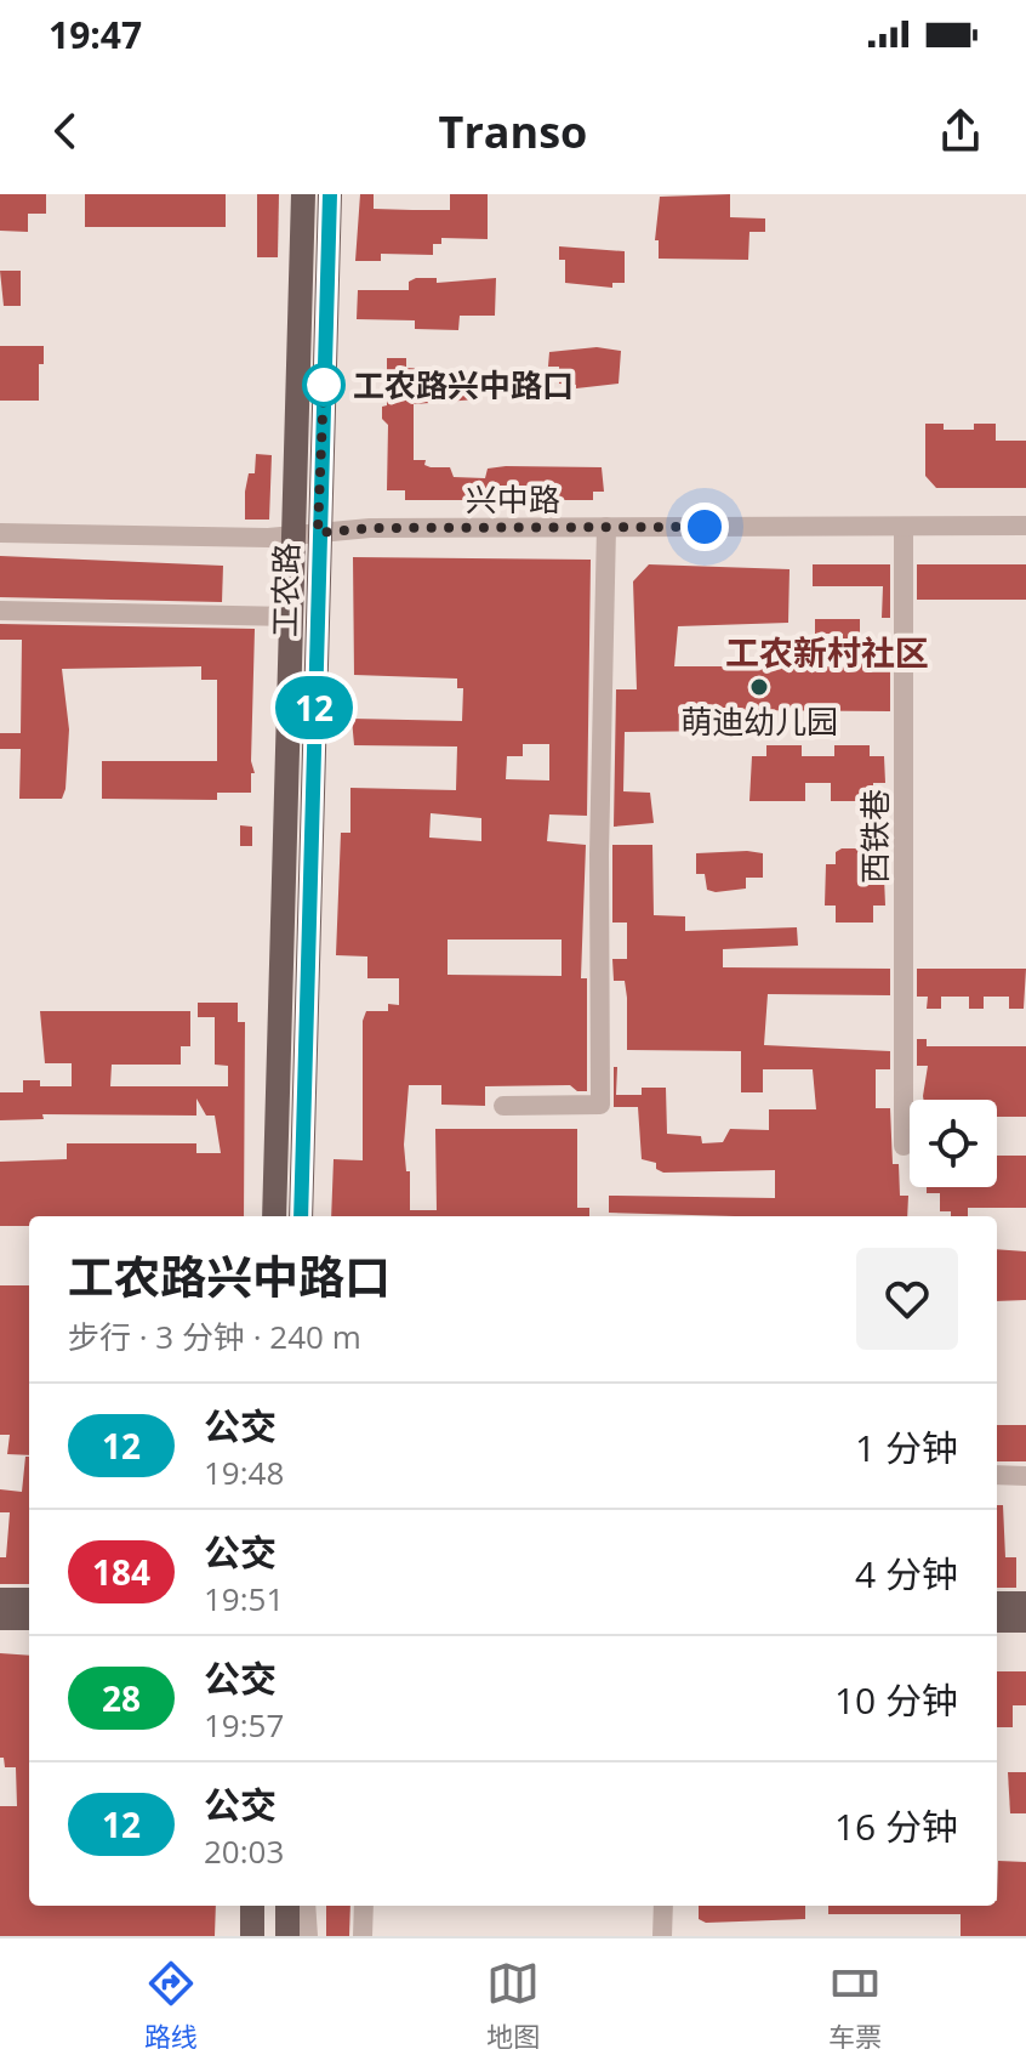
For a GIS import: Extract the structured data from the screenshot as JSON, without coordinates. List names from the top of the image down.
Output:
{
  "streets": {
    "main road": ["工农路"],
    "street": ["兴中路", "西铁巷"]
  },
  "crossings": [
    ["兴中路", "工农路"],
    ["兴中路", "西铁巷"]
  ],
  "districts": ["工农新村社区"],
  "places": ["工农路兴中路口", "萌迪幼儿园"],
  "lines": ["bus line 12"],
  "page": {
    "status": "19:47",
    "header": "Transo",
    "on_map": "12",
    "heading": ["工农路兴中路口", "步行 · 3 分钟 · 240 m"],
    "list": [
      {
        "mark": "12",
        "name": "公交",
        "note": "19:48",
        "value": "1 分钟"
      },
      {
        "mark": "184",
        "name": "公交",
        "note": "19:51",
        "value": "4 分钟"
      },
      {
        "mark": "28",
        "name": "公交",
        "note": "19:57",
        "value": "10 分钟"
      },
      {
        "mark": "12",
        "name": "公交",
        "note": "20:03",
        "value": "16 分钟"
      }
    ],
    "tabs": ["路线", "地图", "车票"]
  }
}
